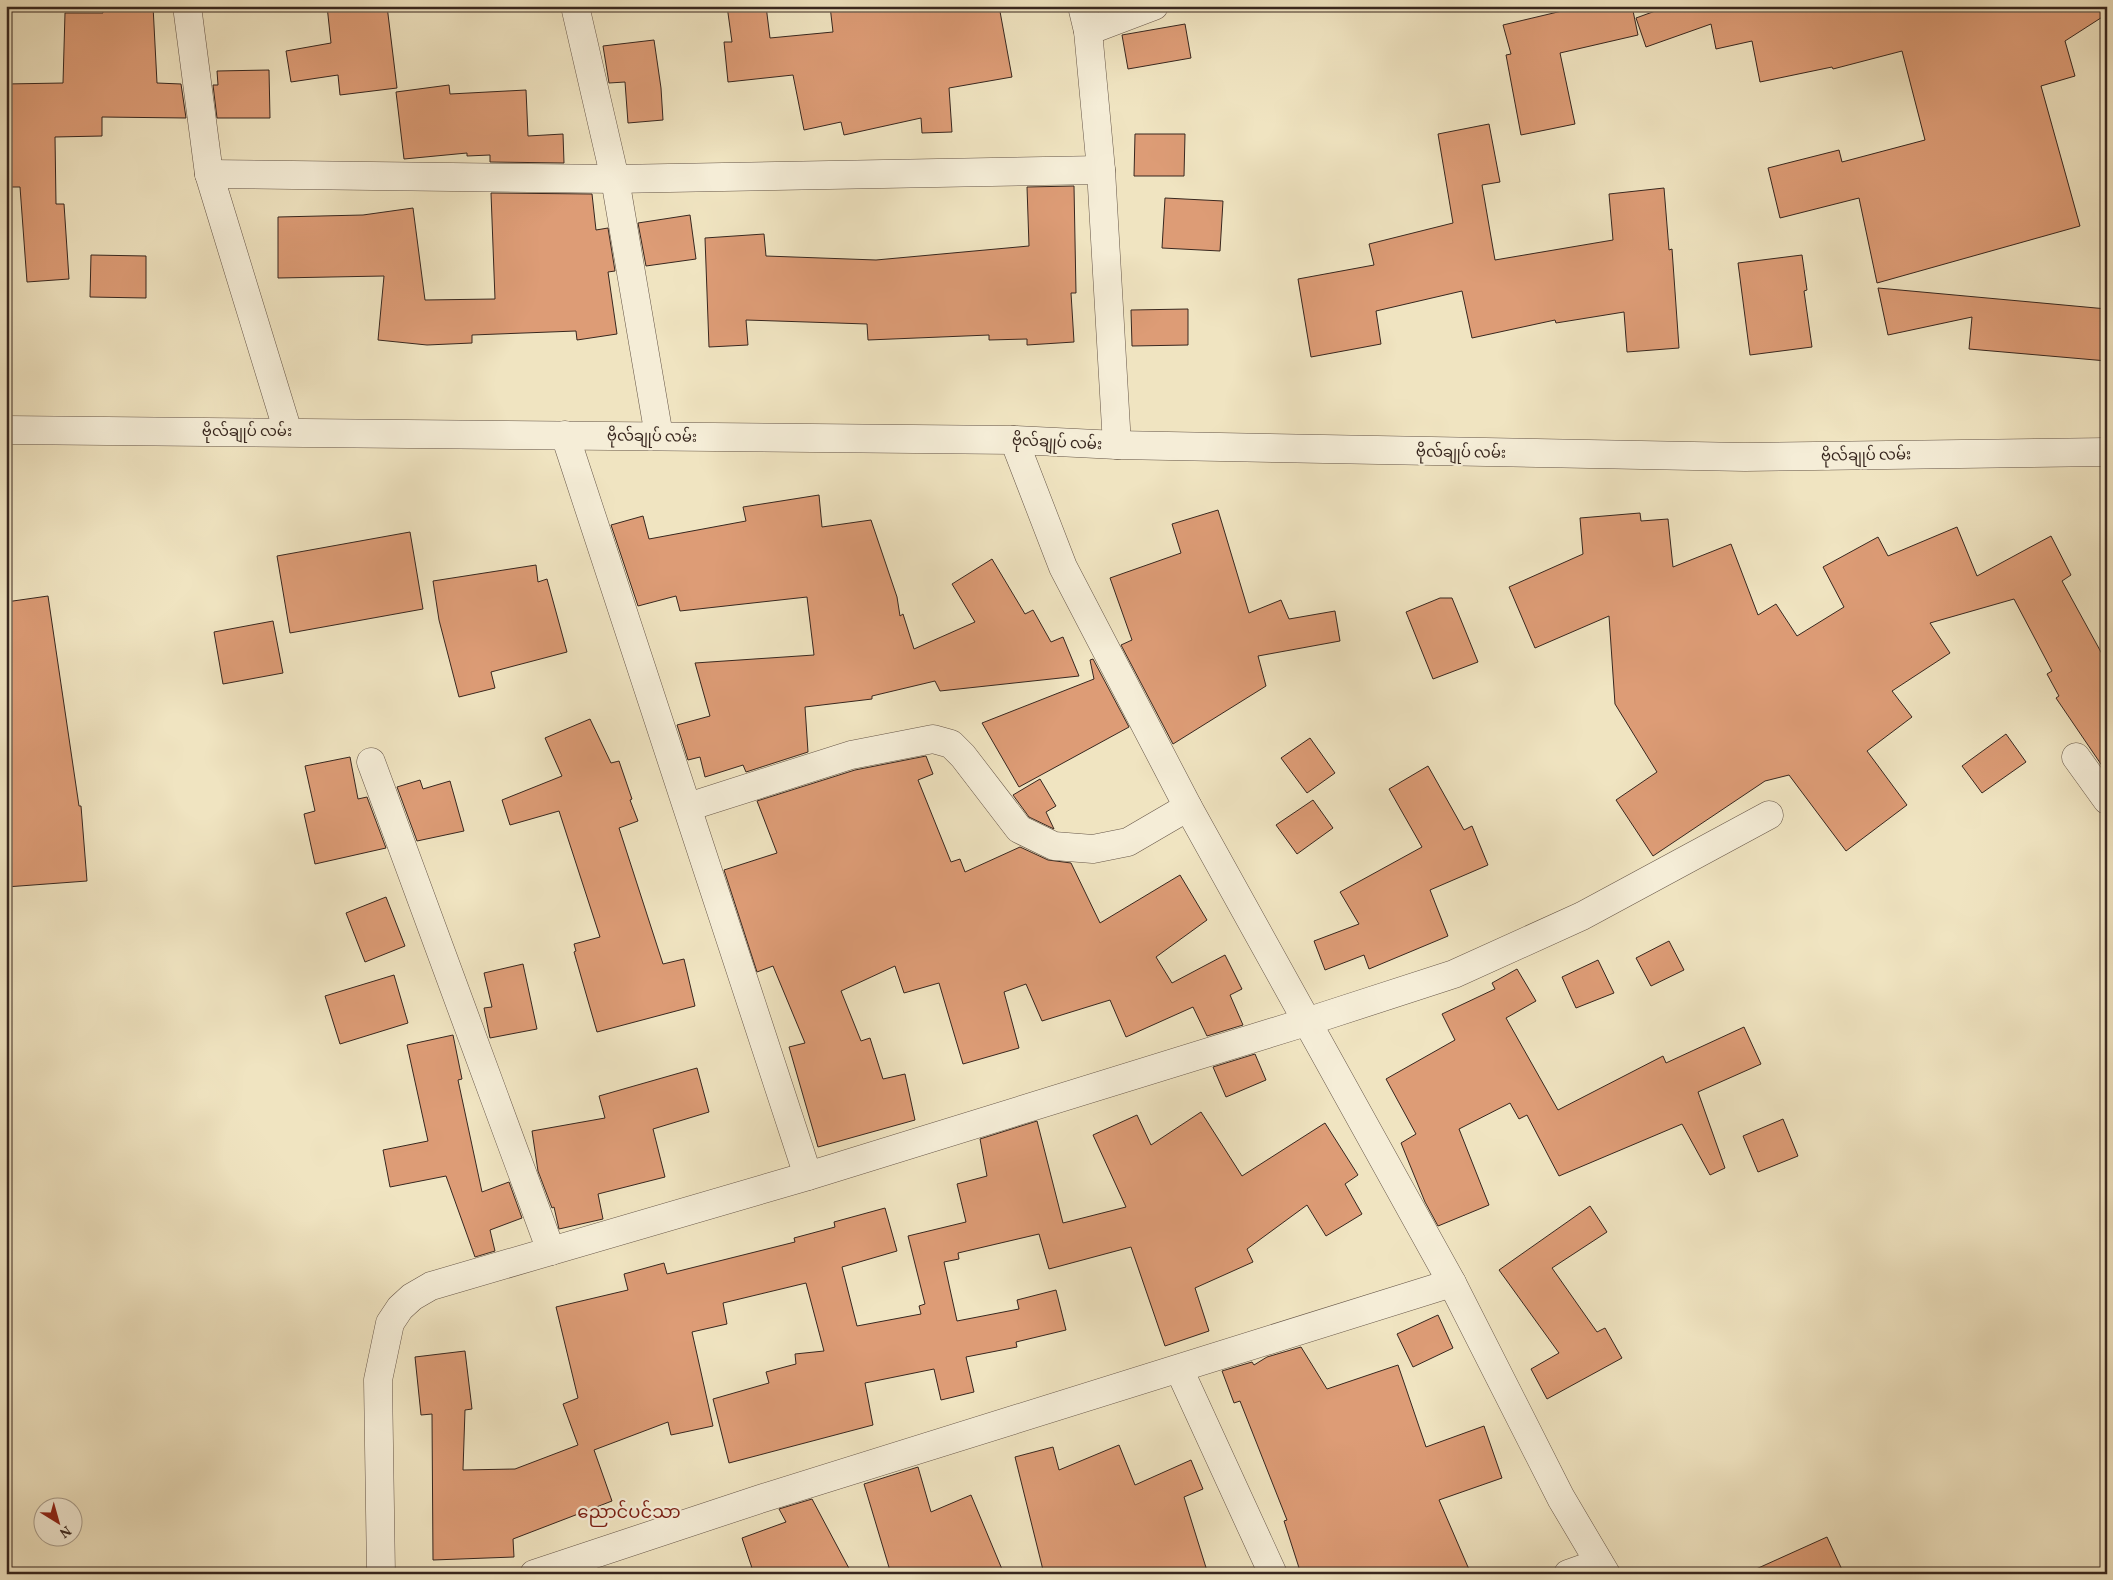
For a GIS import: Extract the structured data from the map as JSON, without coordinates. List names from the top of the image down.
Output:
{
  "streets": {
    "street": ["ဗိုလ်ချုပ် လမ်း"]
  },
  "districts": ["ညောင်ပင်သာ"],
  "north": "bottom right"
}
